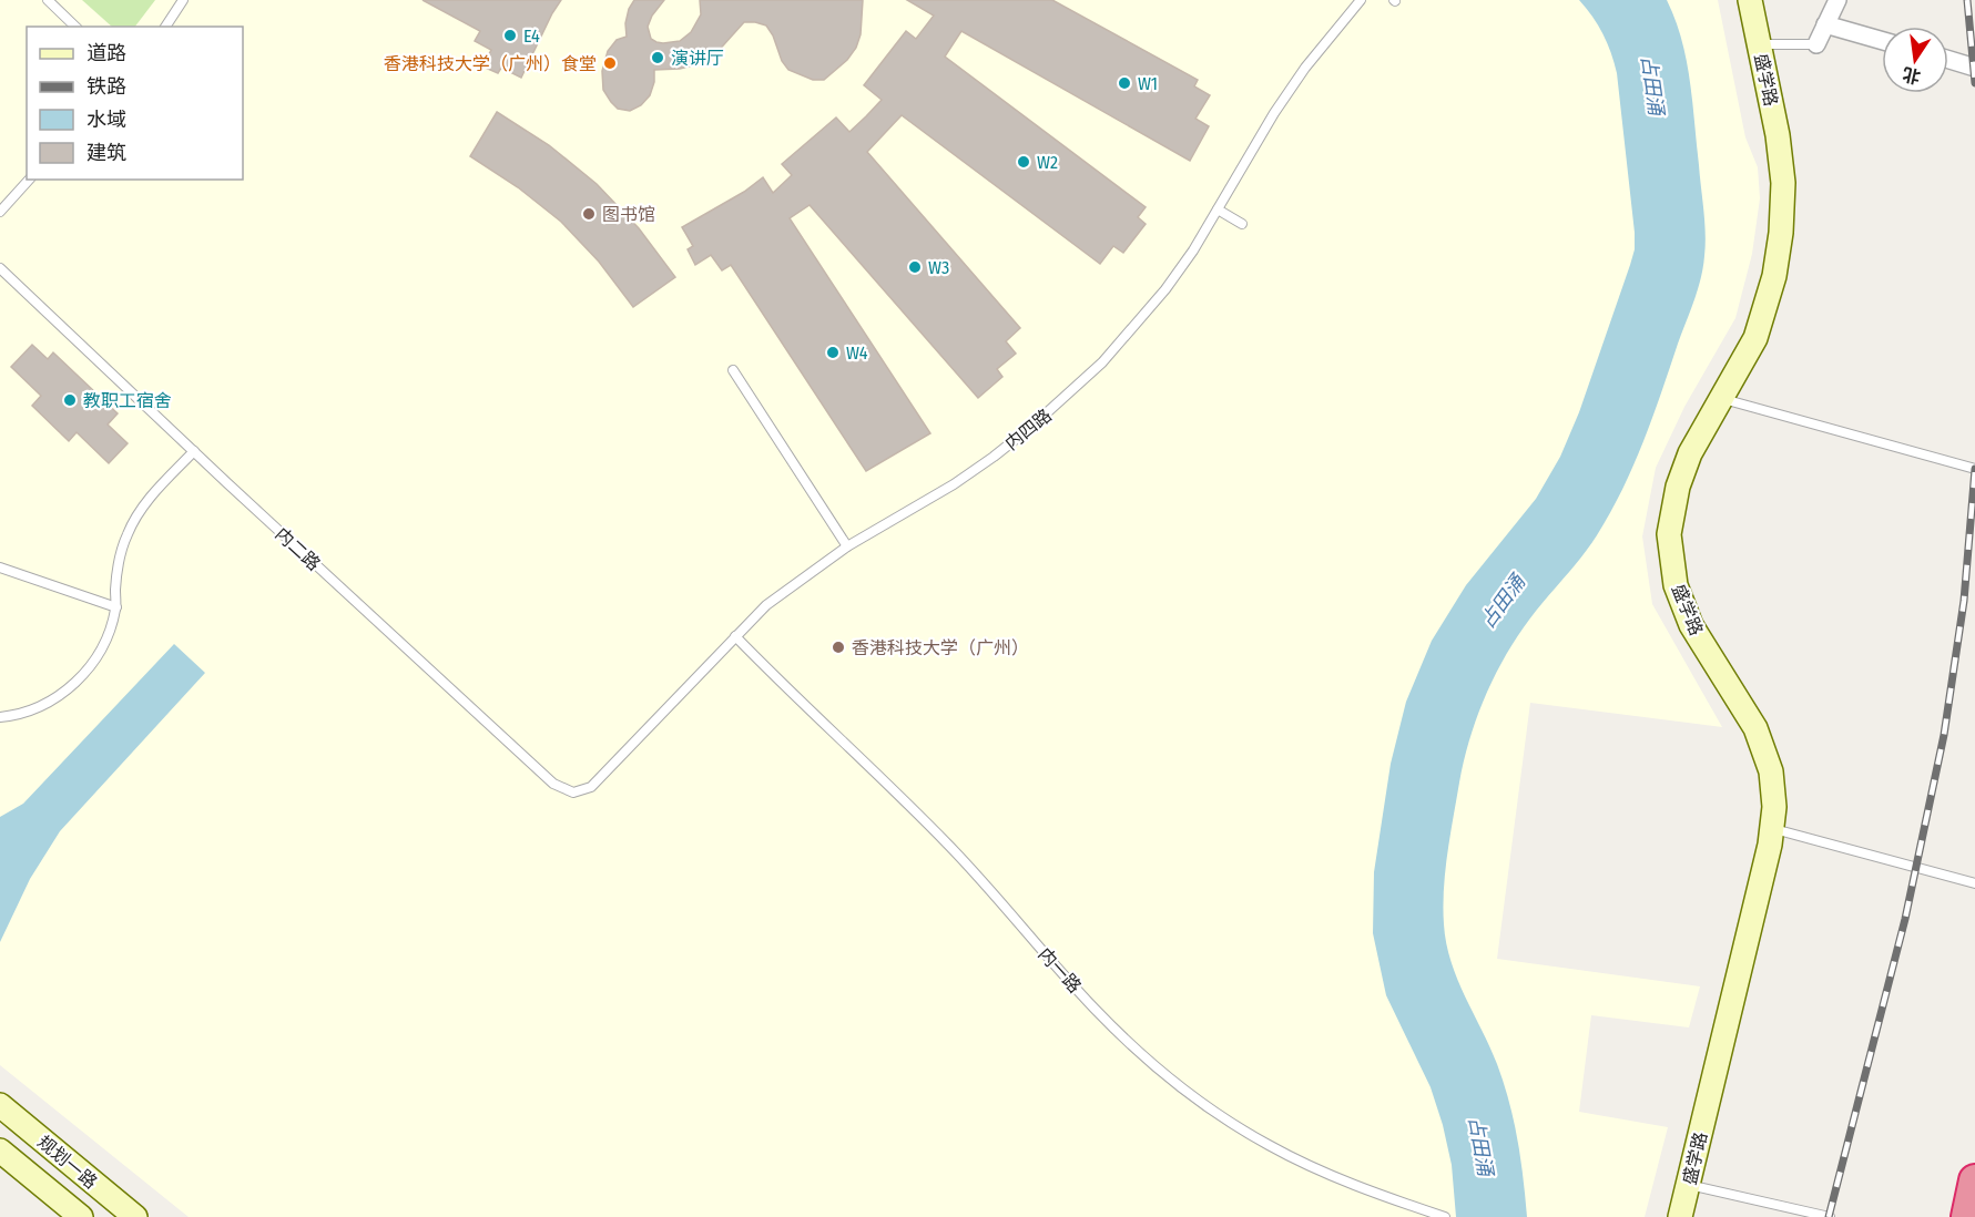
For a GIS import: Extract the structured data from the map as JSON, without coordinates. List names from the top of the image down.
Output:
{
  "streets": {
    "street": ["盛学路", "规划一路"],
    "lane": ["内四路", "内二路", "内一路"]
  },
  "crossings": [
    ["内四路", "内二路"],
    ["内四路", "内一路"]
  ],
  "water": ["占田涌"],
  "places": [
    "E4",
    "演讲厅",
    "香港科技大学（广州）食堂",
    "W1",
    "W2",
    "图书馆",
    "W3",
    "W4",
    "教职工宿舍",
    "香港科技大学（广州）"
  ],
  "legend": [
    "道路",
    "铁路",
    "水域",
    "建筑"
  ],
  "north": "bottom"
}
